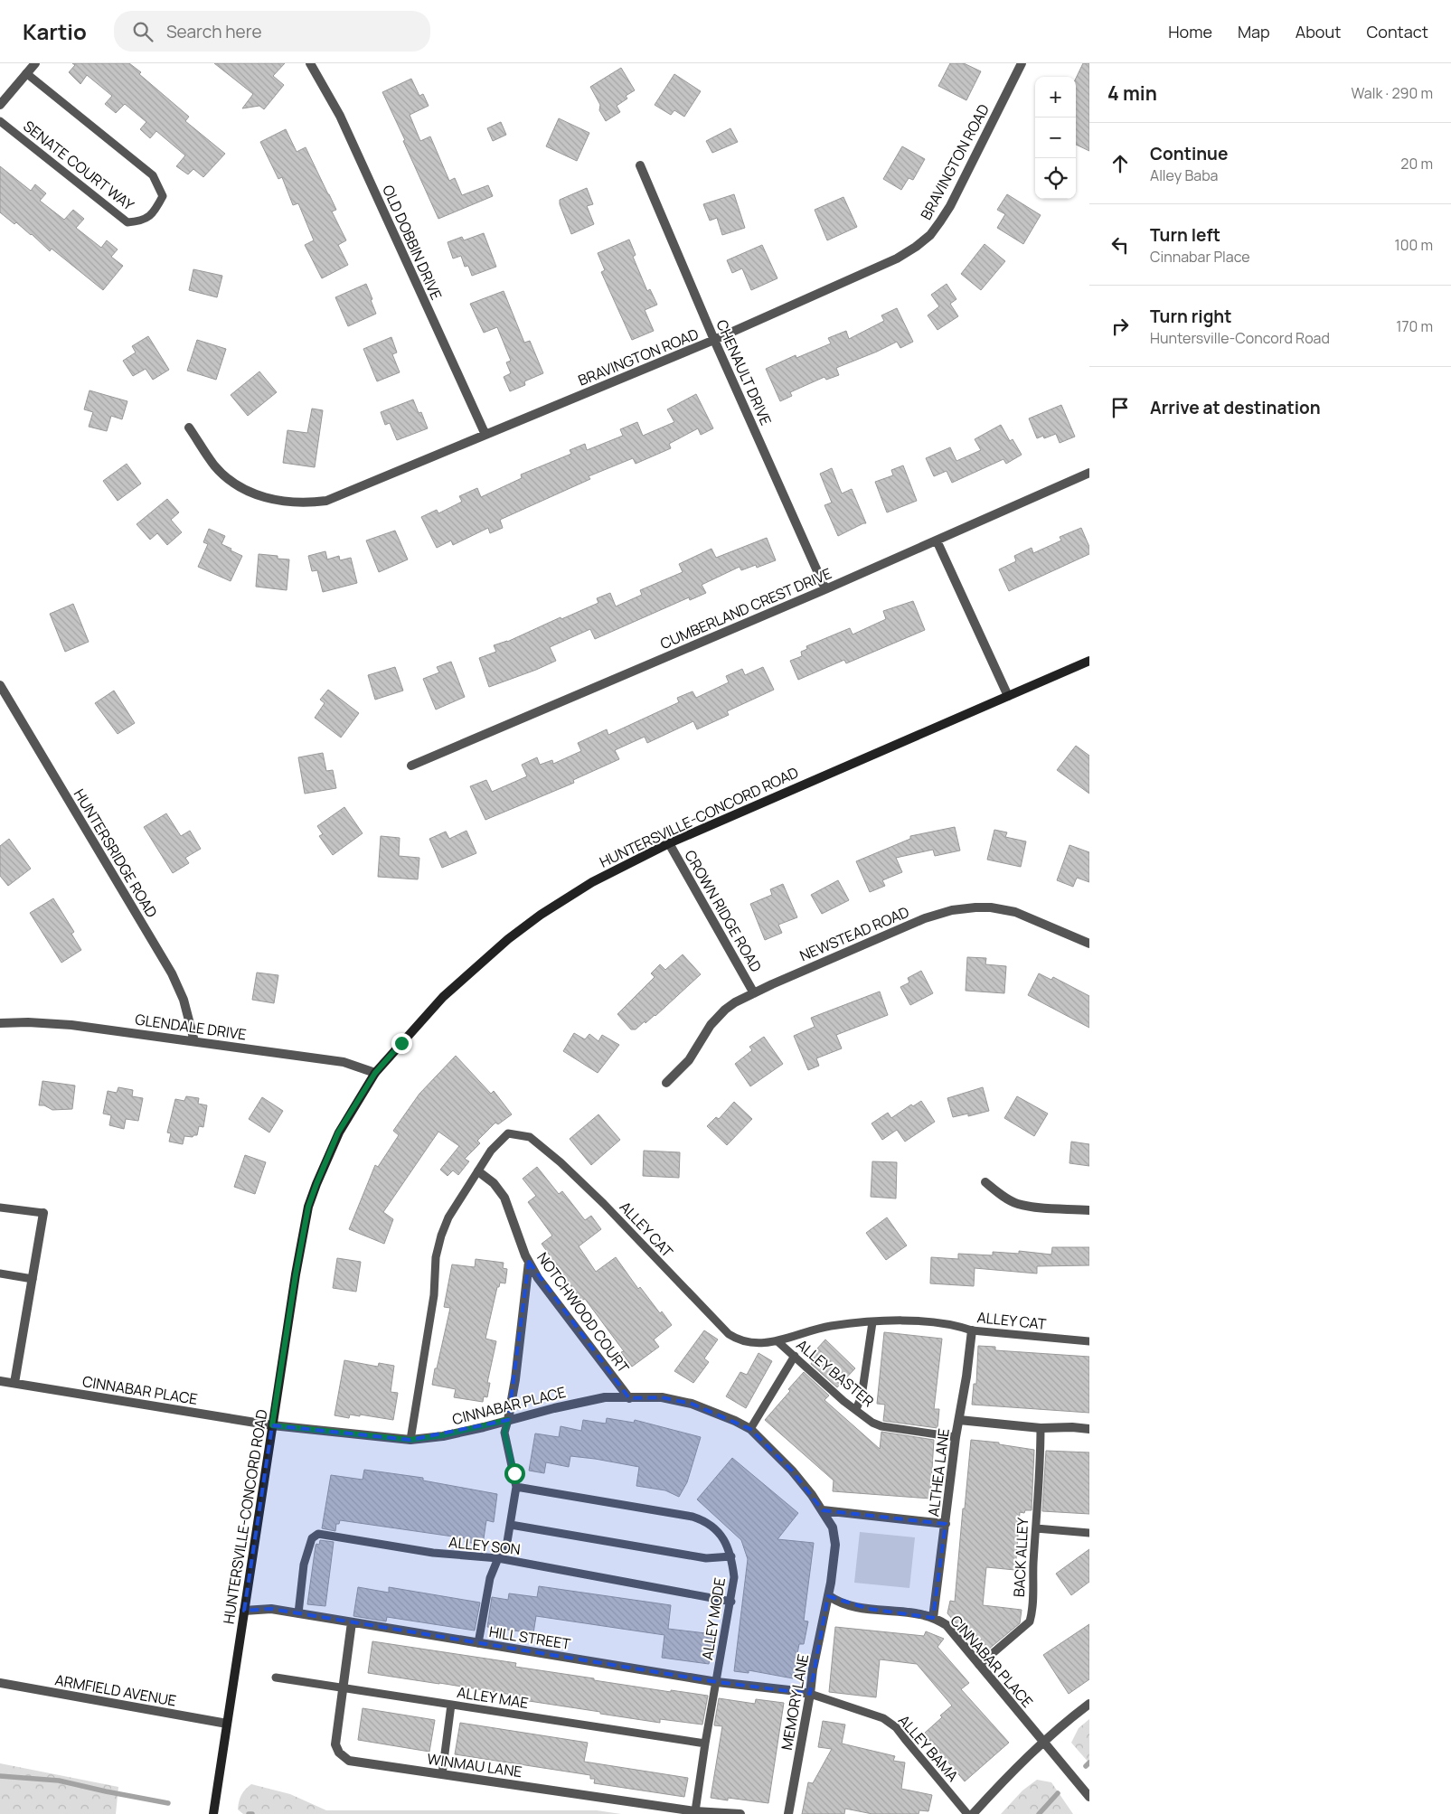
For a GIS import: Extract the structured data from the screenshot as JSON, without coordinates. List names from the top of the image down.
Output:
{
  "streets": {
    "main road": ["HUNTERSVILLE-CONCORD ROAD"],
    "street": [
      "BRAVINGTON ROAD",
      "OLD DOBBIN DRIVE",
      "CHENAULT DRIVE",
      "CUMBERLAND CREST DRIVE",
      "HUNTERSRIDGE ROAD",
      "CROWN RIDGE ROAD",
      "NEWSTEAD ROAD",
      "GLENDALE DRIVE",
      "NOTCHWOOD COURT",
      "CINNABAR PLACE",
      "ALTHEA LANE",
      "HILL STREET",
      "ARMFIELD AVENUE",
      "MEMORY LANE",
      "WINMAU LANE"
    ],
    "lane": [
      "SENATE COURT WAY",
      "ALLEY CAT",
      "ALLEY BASTER",
      "ALLEY SON",
      "BACK ALLEY",
      "ALLEY MODE",
      "ALLEY MAE",
      "ALLEY BAMA"
    ]
  },
  "crossings": [
    ["BRAVINGTON ROAD", "OLD DOBBIN DRIVE"],
    ["BRAVINGTON ROAD", "CHENAULT DRIVE"],
    ["CHENAULT DRIVE", "CUMBERLAND CREST DRIVE"],
    ["HUNTERSVILLE-CONCORD ROAD", "CROWN RIDGE ROAD"],
    ["HUNTERSVILLE-CONCORD ROAD", "GLENDALE DRIVE"],
    ["HUNTERSVILLE-CONCORD ROAD", "CINNABAR PLACE"],
    ["HUNTERSVILLE-CONCORD ROAD", "HILL STREET"],
    ["HUNTERSVILLE-CONCORD ROAD", "ARMFIELD AVENUE"],
    ["HUNTERSRIDGE ROAD", "GLENDALE DRIVE"],
    ["CROWN RIDGE ROAD", "NEWSTEAD ROAD"],
    ["ALLEY CAT", "NOTCHWOOD COURT"],
    ["ALLEY CAT", "ALLEY BASTER"],
    ["ALLEY CAT", "CINNABAR PLACE"],
    ["ALLEY CAT", "ALTHEA LANE"],
    ["NOTCHWOOD COURT", "CINNABAR PLACE"],
    ["ALLEY BASTER", "ALTHEA LANE"],
    ["CINNABAR PLACE", "ALTHEA LANE"],
    ["CINNABAR PLACE", "BACK ALLEY"],
    ["CINNABAR PLACE", "MEMORY LANE"],
    ["ALLEY SON", "ALLEY MODE"],
    ["ALLEY SON", "HILL STREET"],
    ["ALLEY MODE", "HILL STREET"],
    ["ALLEY MODE", "ALLEY MAE"],
    ["ALLEY MODE", "WINMAU LANE"],
    ["HILL STREET", "MEMORY LANE"],
    ["HILL STREET", "ALLEY BAMA"],
    ["HILL STREET", "WINMAU LANE"],
    ["ALLEY MAE", "WINMAU LANE"],
    ["MEMORY LANE", "ALLEY BAMA"]
  ],
  "page": {
    "header": "Kartio",
    "search": "Search here",
    "nav": [
      "Home",
      "Map",
      "About",
      "Contact"
    ],
    "heading": ["4 min", "Walk · 290 m"],
    "map_buttons": ["+", "−"],
    "list": [
      ["Continue", "Alley Baba", "20 m"],
      ["Turn left", "Cinnabar Place", "100 m"],
      ["Turn right", "Huntersville-Concord Road", "170 m"],
      "Arrive at destination"
    ]
  }
}
